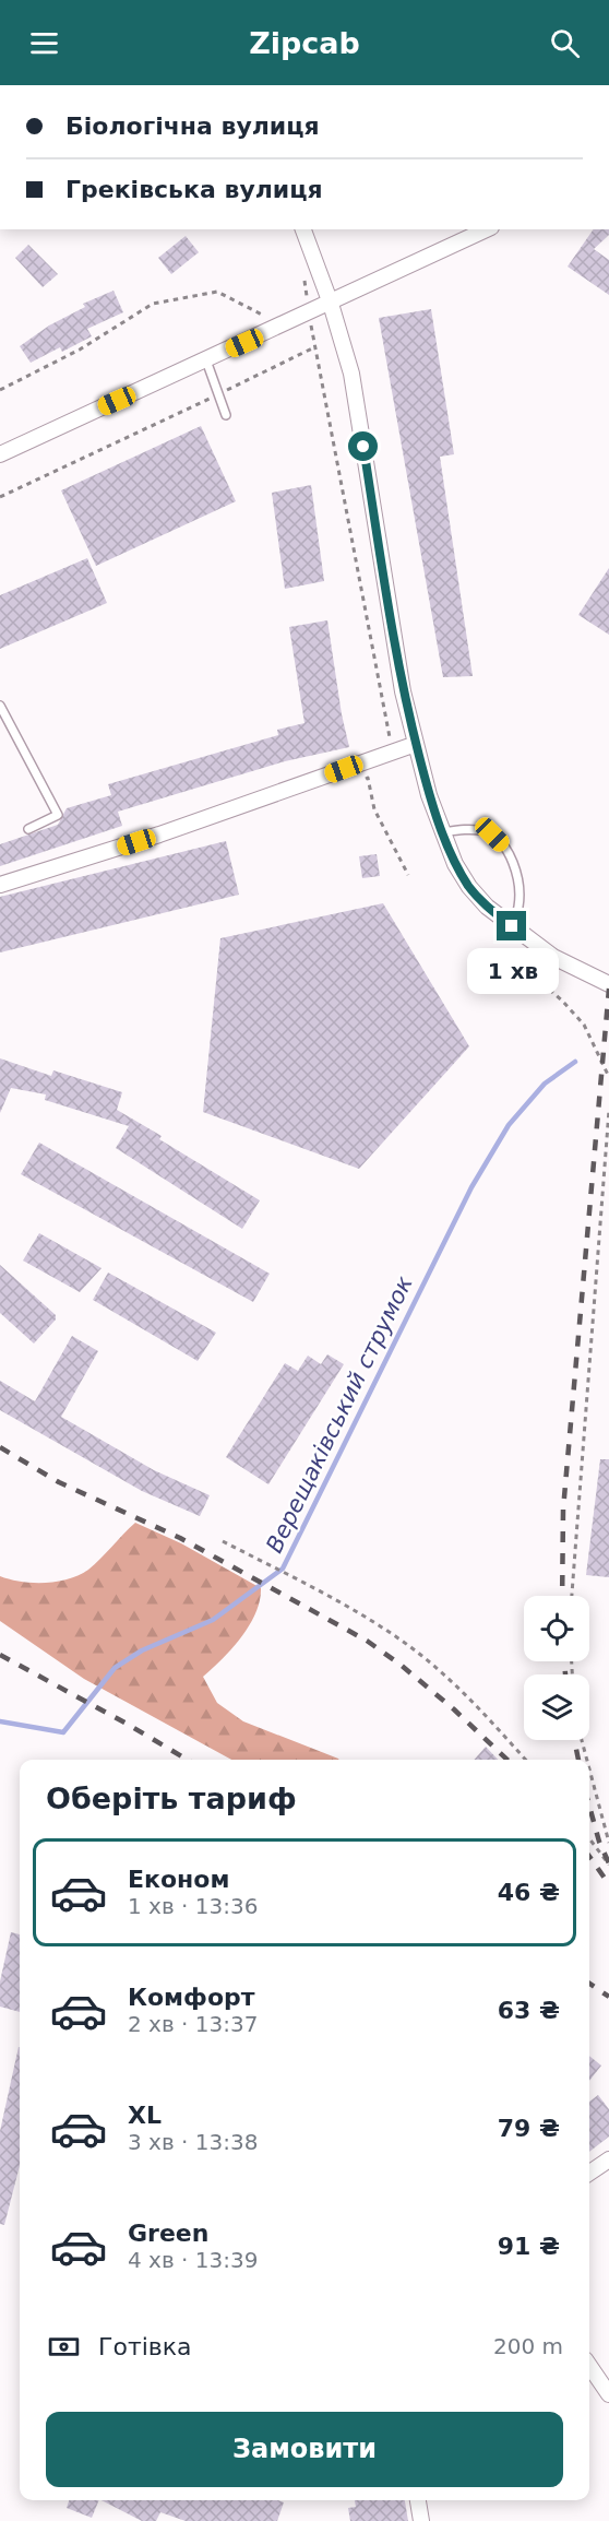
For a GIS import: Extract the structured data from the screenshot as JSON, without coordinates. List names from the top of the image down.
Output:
{
  "water": ["Верещаківський струмок"],
  "page": {
    "header": "Zipcab",
    "banner": ["Біологічна вулиця", "Греківська вулиця"],
    "bubble": "1 хв",
    "heading": "Оберіть тариф",
    "list": [
      {
        "name": "Економ",
        "note": "1 хв · 13:36",
        "value": "46 ₴"
      },
      {
        "name": "Комфорт",
        "note": "2 хв · 13:37",
        "value": "63 ₴"
      },
      {
        "name": "XL",
        "note": "3 хв · 13:38",
        "value": "79 ₴"
      },
      {
        "name": "Green",
        "note": "4 хв · 13:39",
        "value": "91 ₴"
      }
    ],
    "pay": ["Готівка", "200 m"],
    "buttons": "Замовити"
  }
}
